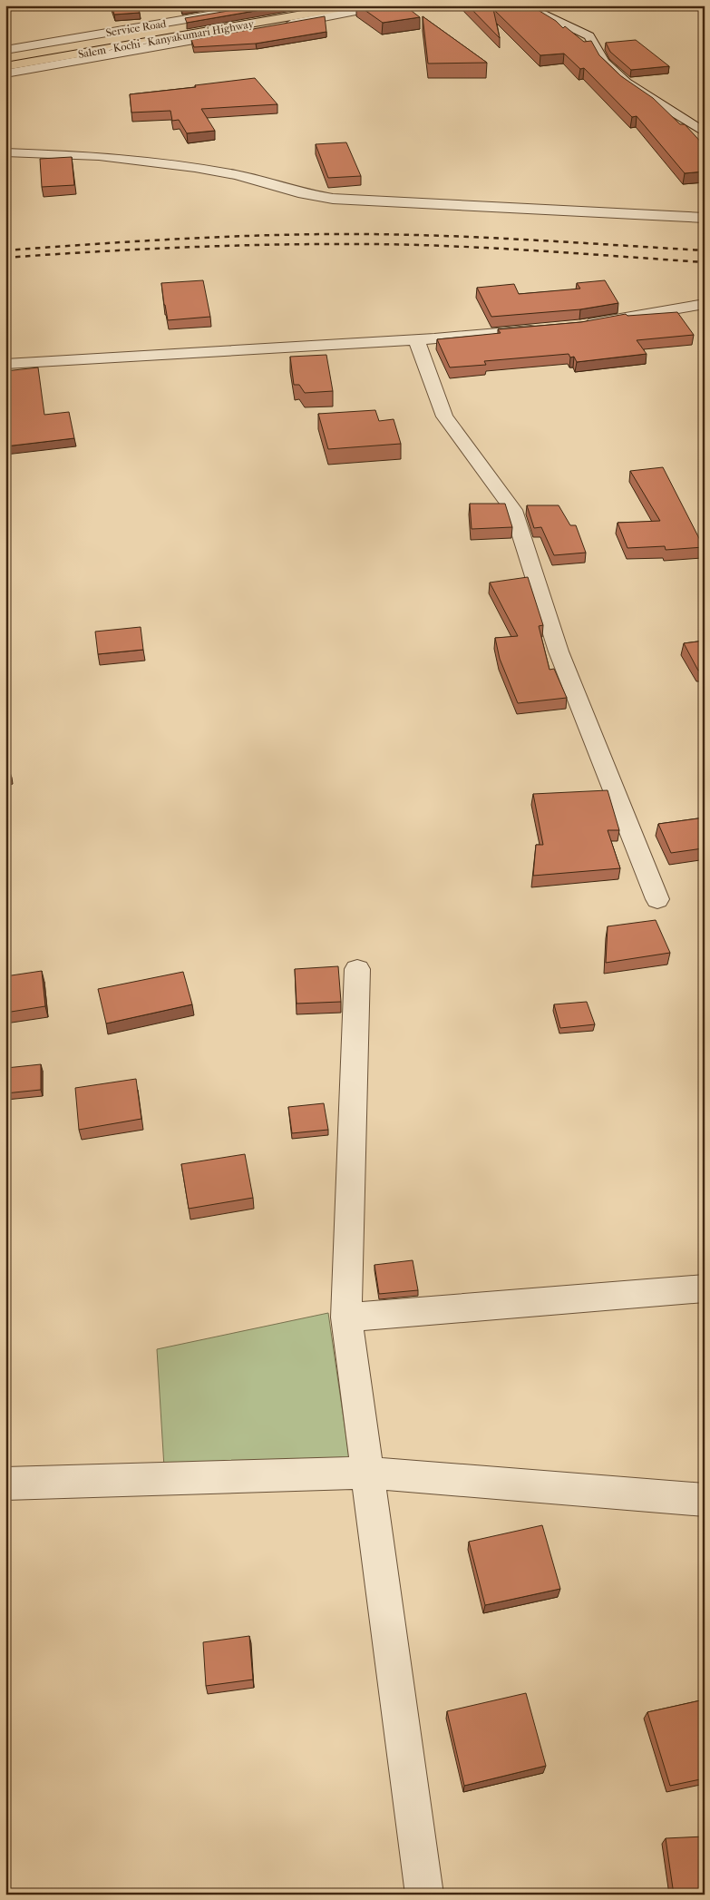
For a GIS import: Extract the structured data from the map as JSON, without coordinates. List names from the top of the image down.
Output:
{
  "streets": {
    "highway": ["Salem - Kochi - Kanyakumari Highway"],
    "street": ["Service Road"]
  }
}
